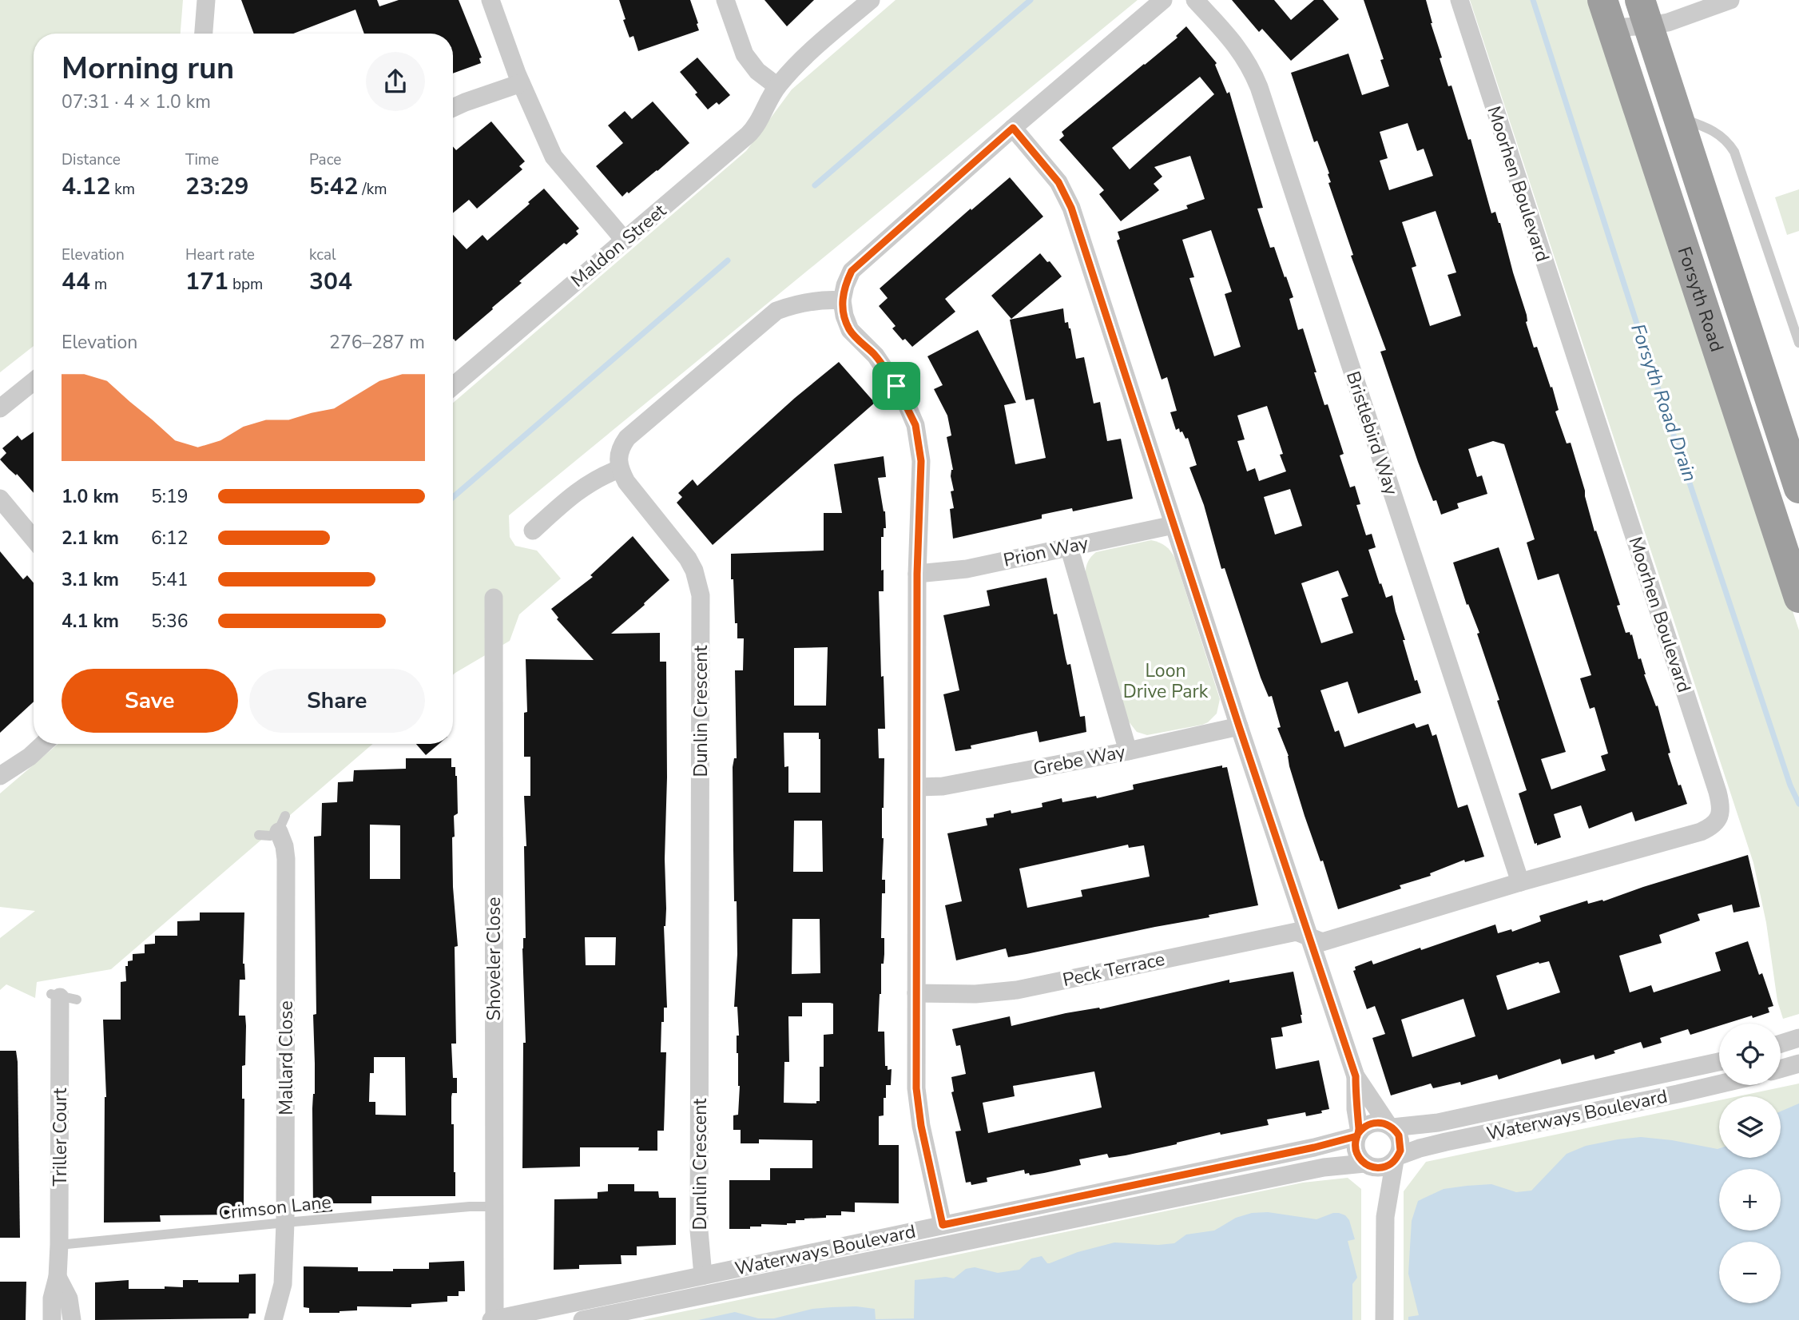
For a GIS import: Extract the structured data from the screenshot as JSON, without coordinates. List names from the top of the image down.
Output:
{
  "streets": {
    "highway": ["Forsyth Road"],
    "street": [
      "Moorhen Boulevard",
      "Maldon Street",
      "Bristlebird Way",
      "Prion Way",
      "Dunlin Crescent",
      "Grebe Way",
      "Shoveler Close",
      "Peck Terrace",
      "Mallard Close",
      "Waterways Boulevard",
      "Triller Court"
    ],
    "lane": ["Crimson Lane"]
  },
  "crossings": [
    ["Moorhen Boulevard", "Bristlebird Way"],
    ["Moorhen Boulevard", "Peck Terrace"],
    ["Dunlin Crescent", "Waterways Boulevard"],
    ["Shoveler Close", "Waterways Boulevard"],
    ["Shoveler Close", "Crimson Lane"],
    ["Mallard Close", "Crimson Lane"],
    ["Triller Court", "Crimson Lane"]
  ],
  "water": ["Forsyth Road Drain"],
  "parks": ["Loon Drive Park"],
  "page": {
    "heading": ["Morning run", "07:31 · 4 × 1.0 km"],
    "stats": [
      ["Distance", "4.12 km"],
      ["Time", "23:29"],
      ["Pace", "5:42 /km"],
      ["Elevation", "44 m"],
      ["Heart rate", "171 bpm"],
      ["kcal", "304"]
    ],
    "chart": ["Elevation", "276–287 m"],
    "list": [
      {
        "name": "1.0 km",
        "note": "5:19"
      },
      {
        "name": "2.1 km",
        "note": "6:12"
      },
      {
        "name": "3.1 km",
        "note": "5:41"
      },
      {
        "name": "4.1 km",
        "note": "5:36"
      }
    ],
    "buttons": ["Save", "Share"],
    "map_buttons": ["+", "−"]
  }
}
